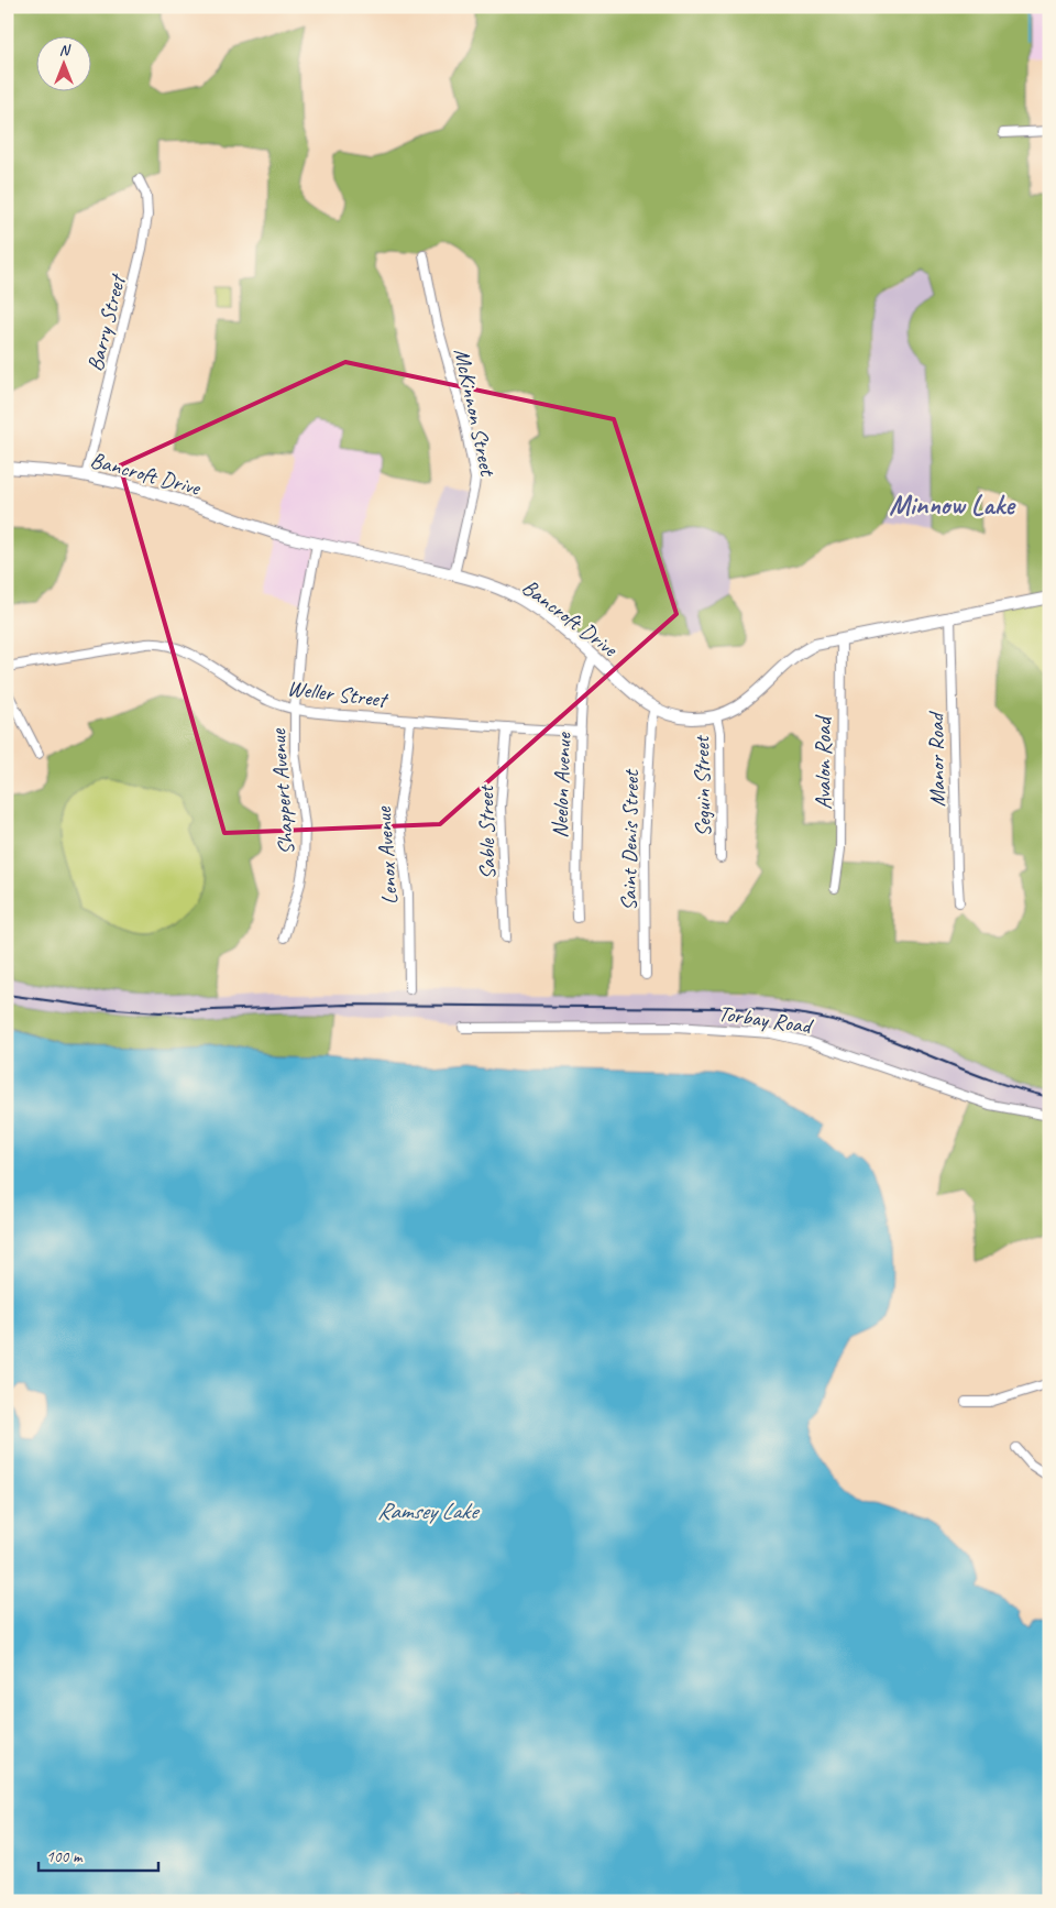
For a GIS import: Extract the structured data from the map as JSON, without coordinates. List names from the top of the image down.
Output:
{
  "streets": {
    "main road": ["Bancroft Drive"],
    "street": [
      "Barry Street",
      "McKinnon Street",
      "Weller Street",
      "Manor Road",
      "Avalon Road",
      "Neelon Avenue",
      "Seguin Street",
      "Shappert Avenue",
      "Sable Street",
      "Saint Denis Street",
      "Lenox Avenue",
      "Torbay Road"
    ]
  },
  "crossings": [
    ["Barry Street", "Bancroft Drive"],
    ["McKinnon Street", "Bancroft Drive"],
    ["Bancroft Drive", "Manor Road"],
    ["Bancroft Drive", "Avalon Road"],
    ["Bancroft Drive", "Neelon Avenue"],
    ["Bancroft Drive", "Seguin Street"],
    ["Bancroft Drive", "Shappert Avenue"],
    ["Bancroft Drive", "Saint Denis Street"],
    ["Weller Street", "Neelon Avenue"],
    ["Weller Street", "Shappert Avenue"],
    ["Weller Street", "Sable Street"],
    ["Weller Street", "Lenox Avenue"]
  ],
  "districts": ["Minnow Lake"],
  "water": ["Ramsey Lake"],
  "scale_bar": "100 m",
  "north": "top"
}
